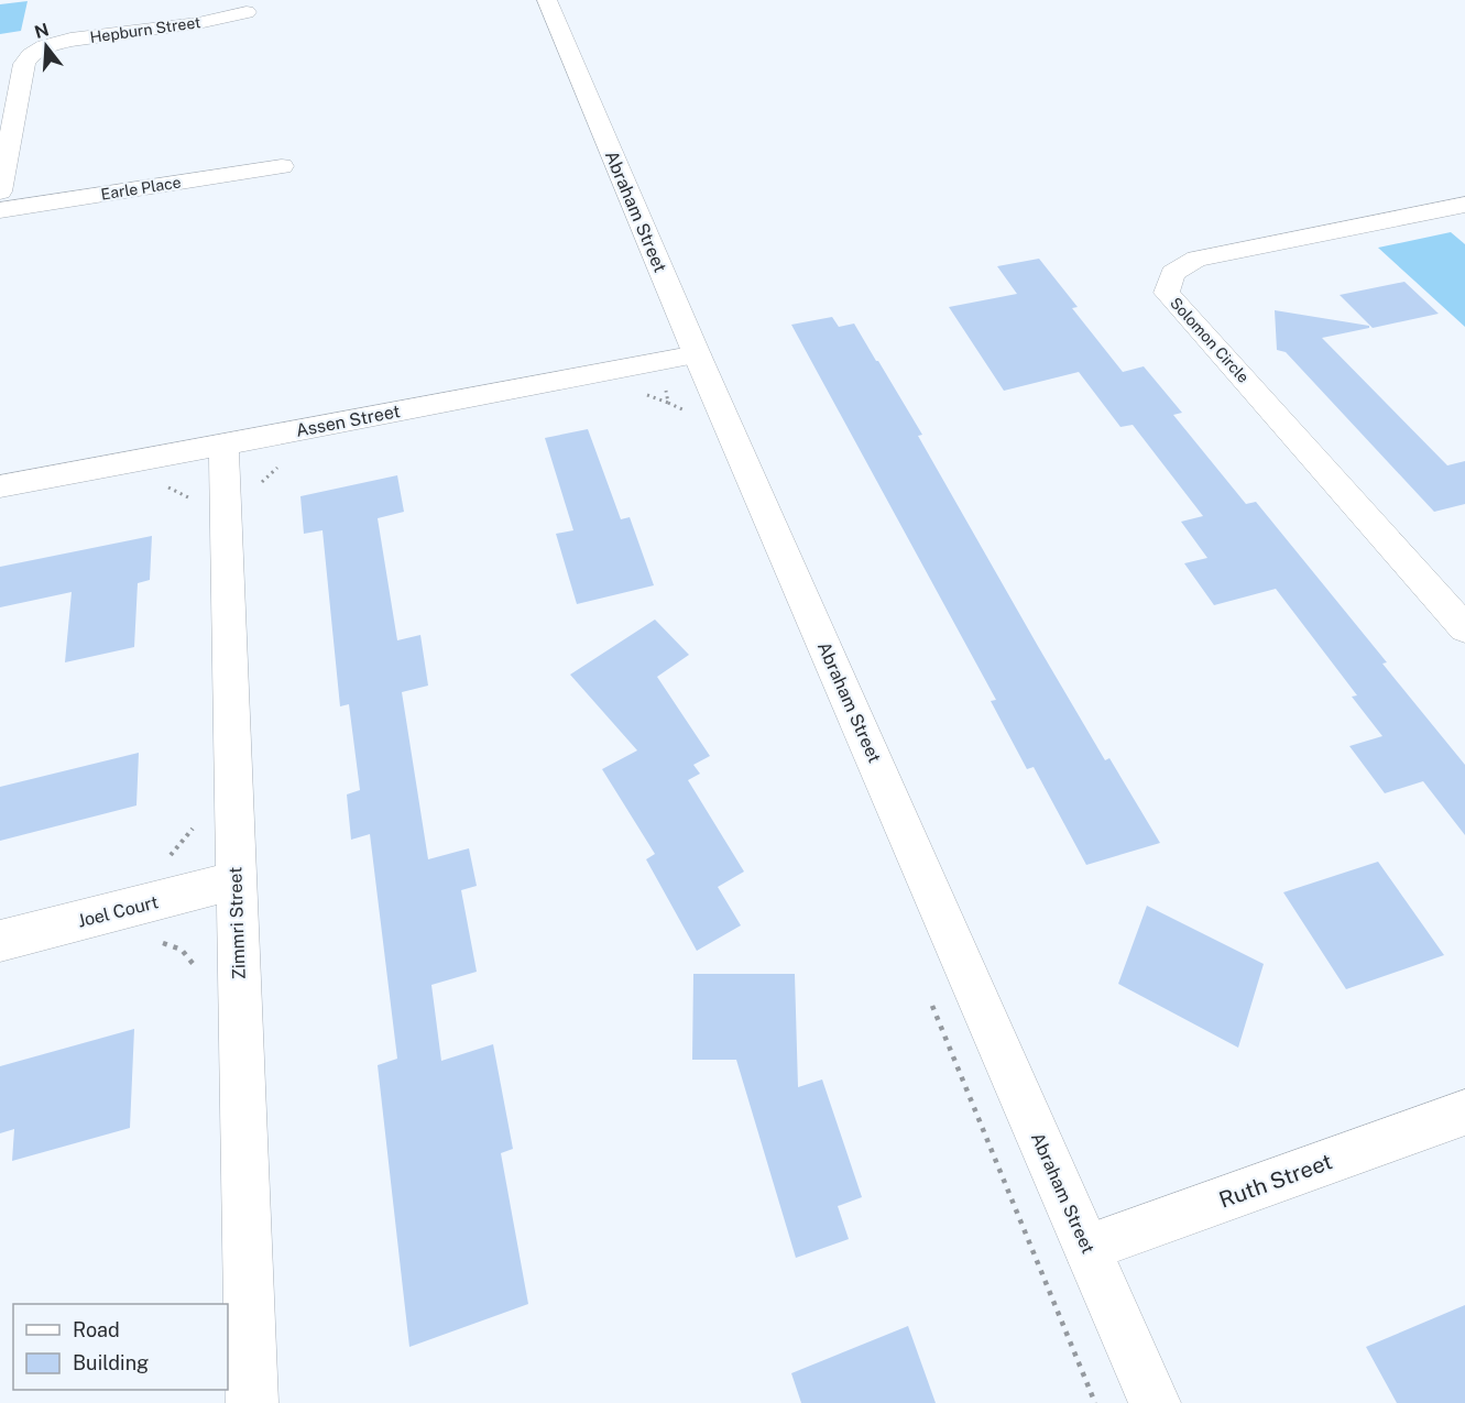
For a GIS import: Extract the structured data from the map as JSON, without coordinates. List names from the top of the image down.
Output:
{
  "streets": {
    "street": [
      "Hepburn Street",
      "Earle Place",
      "Abraham Street",
      "Solomon Circle",
      "Assen Street",
      "Joel Court",
      "Zimmri Street",
      "Ruth Street"
    ]
  },
  "crossings": [
    ["Abraham Street", "Assen Street"],
    ["Abraham Street", "Ruth Street"],
    ["Assen Street", "Zimmri Street"],
    ["Joel Court", "Zimmri Street"]
  ],
  "legend": ["Road", "Building"],
  "north": "top"
}
